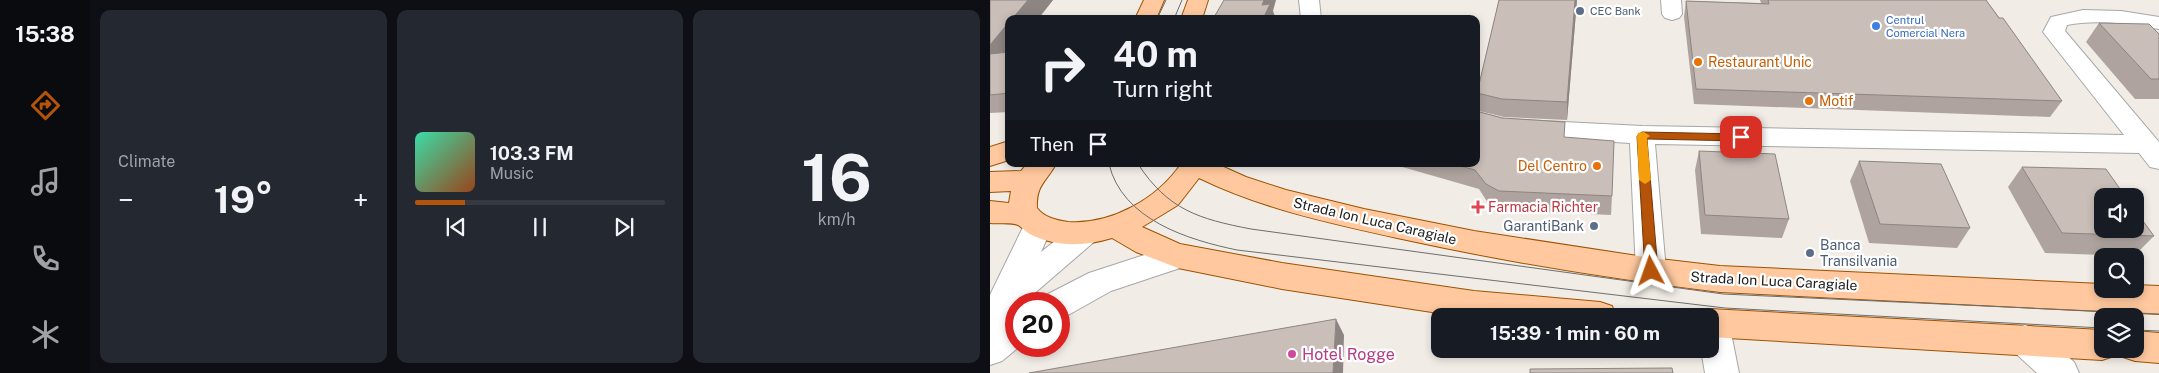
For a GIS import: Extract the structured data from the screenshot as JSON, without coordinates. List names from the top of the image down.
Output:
{
  "streets": {
    "main road": ["Strada Ion Luca Caragiale"]
  },
  "places": {
    "other": [
      "CEC Bank",
      "Centrul Comercial Nera",
      "Restaurant Unic",
      "Motif",
      "Del Centro",
      "GarantiBank",
      "Banca Transilvania",
      "Hotel Rogge"
    ],
    "health": ["Farmacia Richter"]
  },
  "page": {
    "tabs": "15:38",
    "tile": [
      "Climate",
      ["16", "km/h"]
    ],
    "turn": ["40 m", "Turn right"],
    "then": "Then",
    "song": ["103.3 FM", "Music"],
    "heat": ["−", "19°", "+"],
    "limit": "20",
    "trip": "15:39 · 1 min · 60 m"
  }
}
